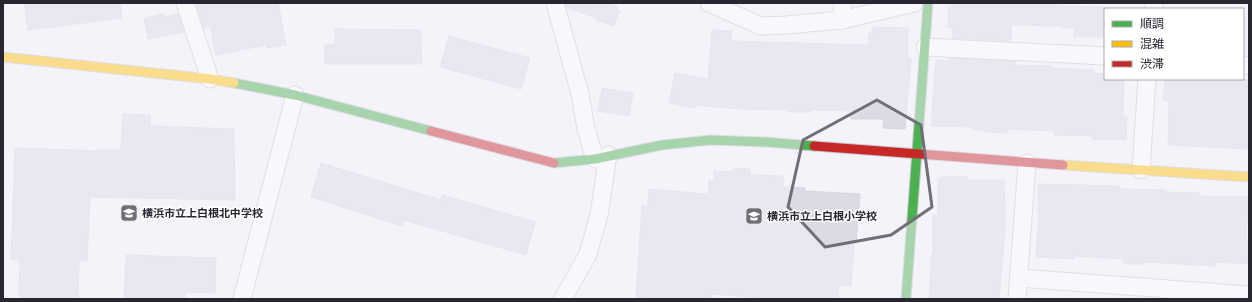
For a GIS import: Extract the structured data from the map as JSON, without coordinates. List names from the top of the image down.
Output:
{
  "places": {
    "school or university": ["横浜市立上白根北中学校", "横浜市立上白根小学校"]
  },
  "legend": ["順調", "混雑", "渋滞"]
}
